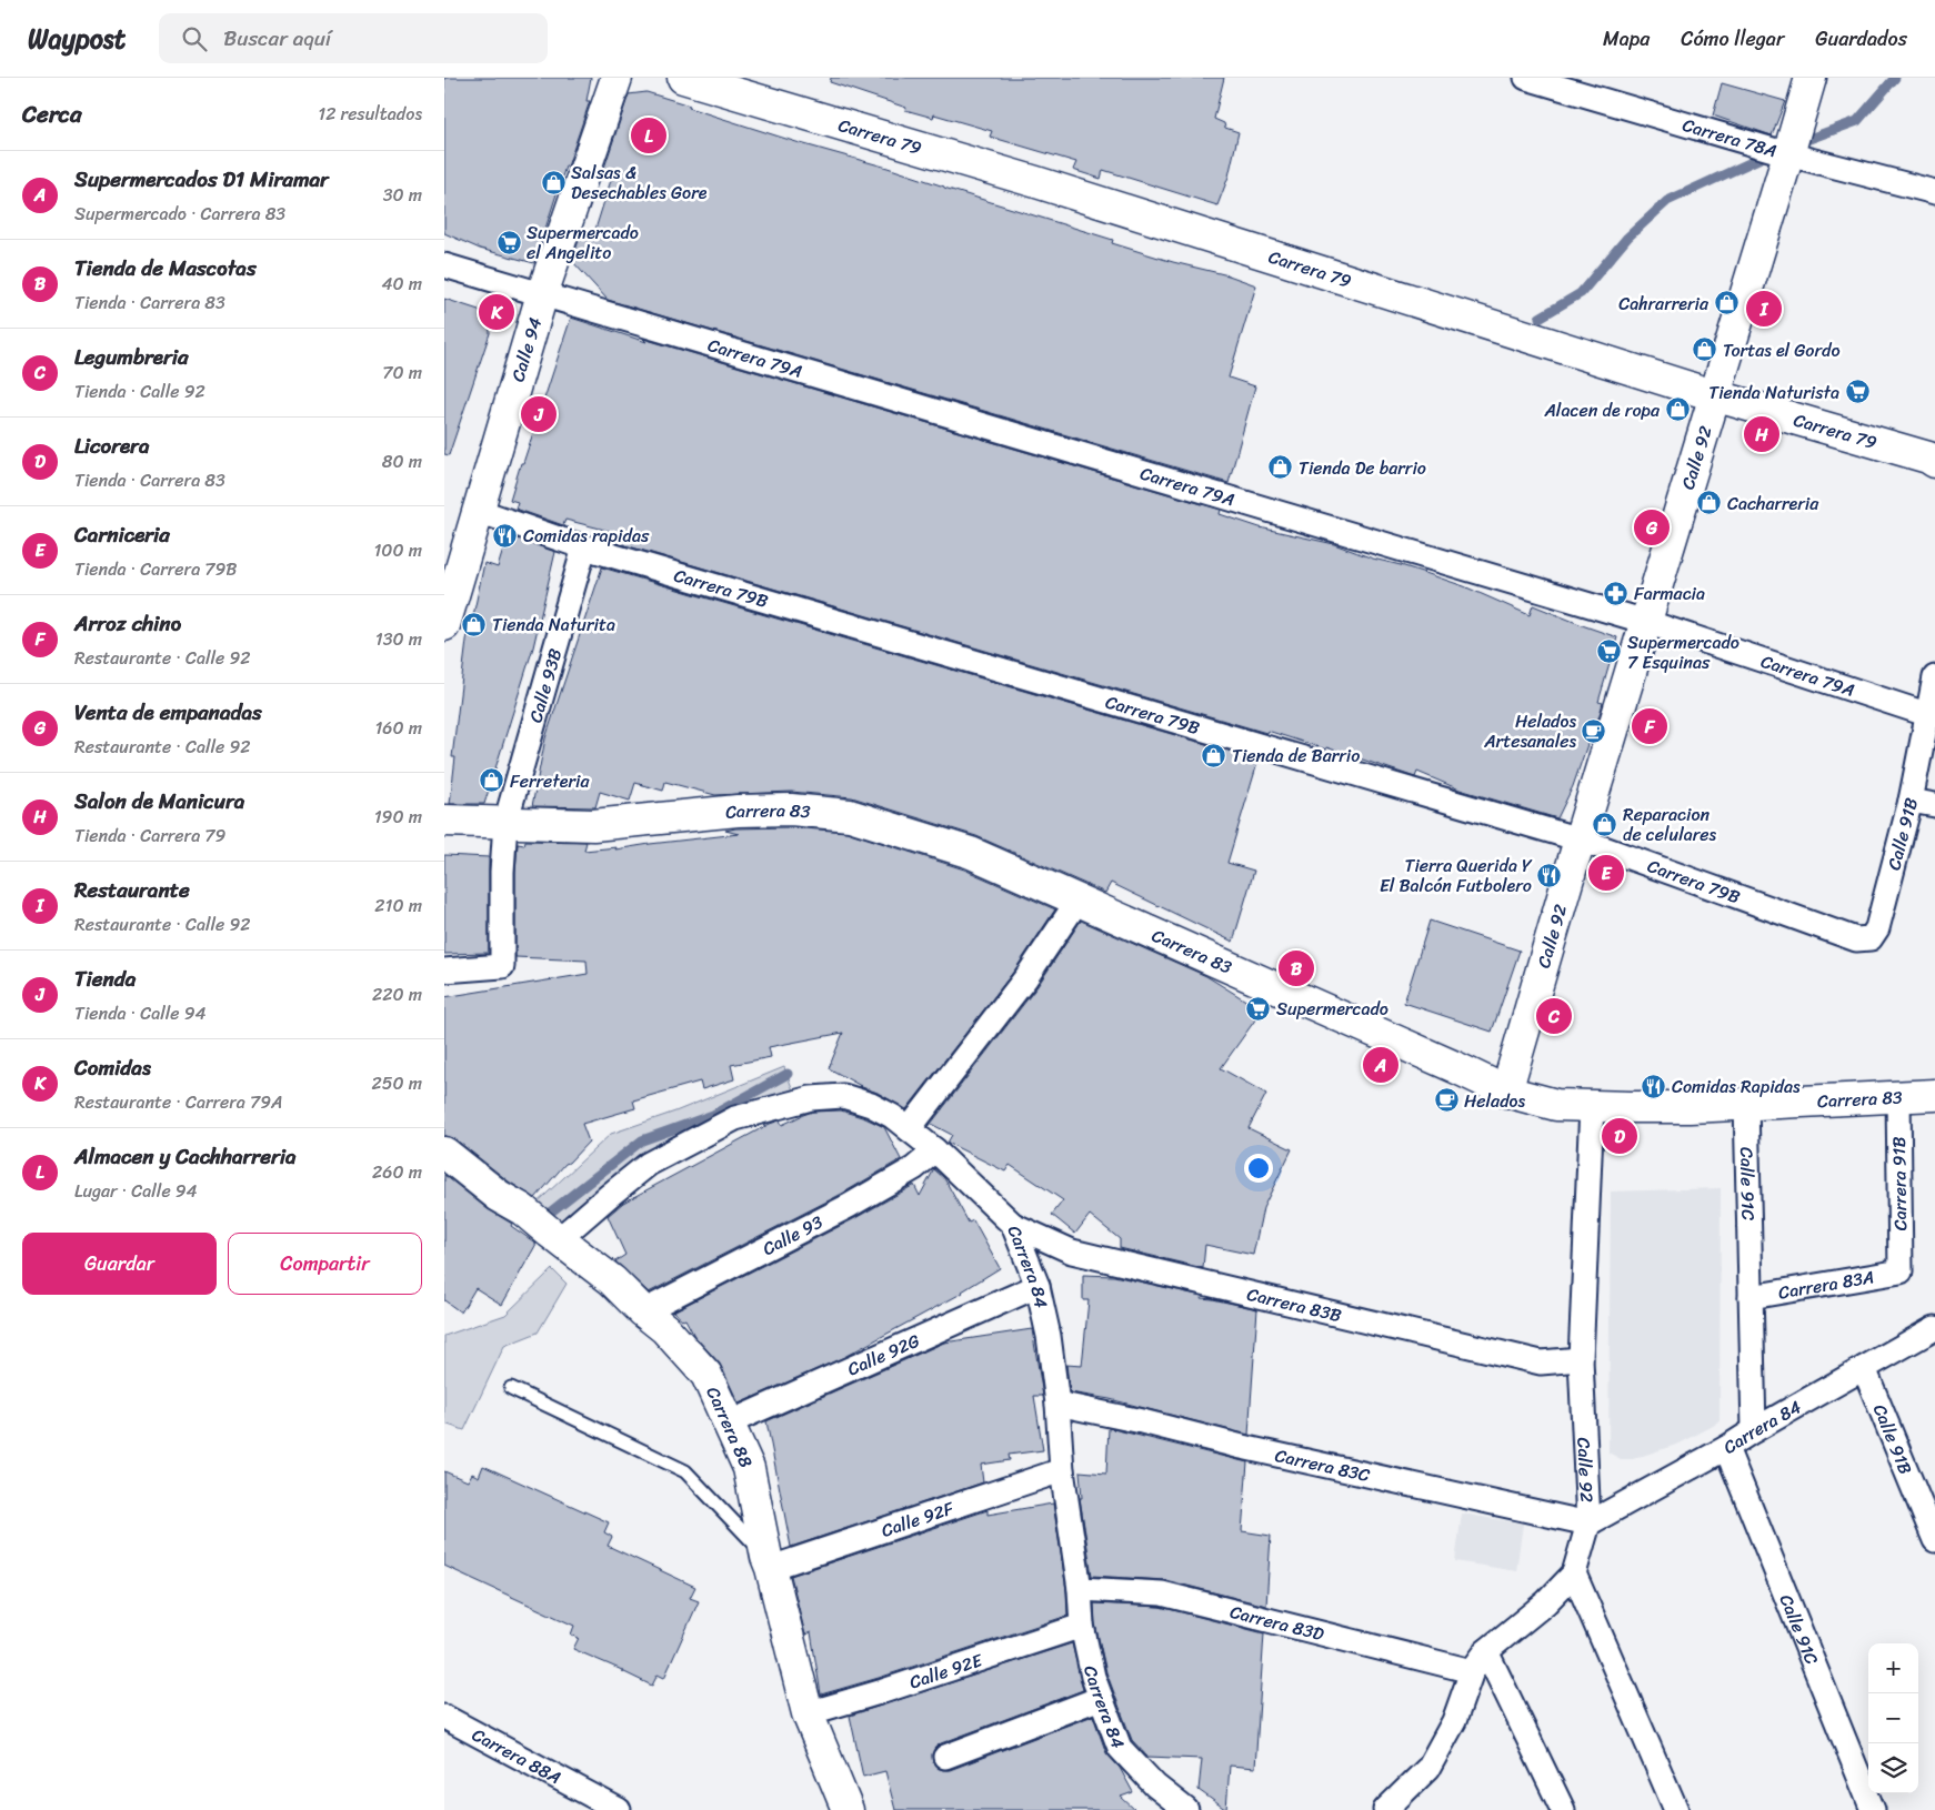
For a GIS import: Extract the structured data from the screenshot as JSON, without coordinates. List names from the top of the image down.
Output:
{
  "streets": {
    "street": [
      "Carrera 79",
      "Carrera 78A",
      "Calle 94",
      "Carrera 79A",
      "Calle 92",
      "Carrera 79B",
      "Calle 93B",
      "Carrera 83",
      "Calle 91B",
      "Calle 91C",
      "Carrera 91B",
      "Calle 93",
      "Carrera 84",
      "Carrera 83A",
      "Carrera 83B",
      "Calle 92G",
      "Carrera 88",
      "Carrera 83C",
      "Calle 92F",
      "Carrera 83D",
      "Calle 92E",
      "Carrera 88A"
    ]
  },
  "crossings": [
    ["Carrera 79", "Calle 92"],
    ["Carrera 78A", "Calle 92"],
    ["Calle 94", "Carrera 79A"],
    ["Calle 94", "Carrera 79B"],
    ["Carrera 79A", "Calle 92"],
    ["Carrera 79A", "Calle 91B"],
    ["Calle 92", "Carrera 79B"],
    ["Calle 92", "Carrera 83"],
    ["Calle 92", "Carrera 84"],
    ["Calle 92", "Carrera 83B"],
    ["Calle 92", "Carrera 83C"],
    ["Carrera 79B", "Calle 93B"],
    ["Carrera 79B", "Calle 91B"],
    ["Calle 93B", "Carrera 83"],
    ["Carrera 83", "Calle 91C"],
    ["Carrera 83", "Carrera 91B"],
    ["Calle 91B", "Carrera 84"],
    ["Calle 91C", "Carrera 84"],
    ["Calle 91C", "Carrera 83A"],
    ["Carrera 91B", "Carrera 83A"],
    ["Calle 93", "Carrera 84"],
    ["Calle 93", "Carrera 88"],
    ["Carrera 84", "Carrera 83B"],
    ["Carrera 84", "Calle 92G"],
    ["Carrera 84", "Carrera 88"],
    ["Carrera 84", "Carrera 83C"],
    ["Carrera 84", "Calle 92F"],
    ["Carrera 84", "Carrera 83D"],
    ["Carrera 84", "Calle 92E"],
    ["Calle 92G", "Carrera 88"],
    ["Carrera 88", "Calle 92F"],
    ["Carrera 88", "Calle 92E"]
  ],
  "places": {
    "shop": [
      "Salsas & Desechables Gore",
      "Cahrarreria",
      "Tortas el Gordo",
      "Alacen de ropa",
      "Tienda De barrio",
      "Cacharreria",
      "Tienda Naturita",
      "Tienda de Barrio",
      "Ferreteria",
      "Reparacion de celulares"
    ],
    "supermarket": [
      "Supermercado el Angelito",
      "Tienda Naturista",
      "Supermercado 7 Esquinas",
      "Supermercado"
    ],
    "restaurant": ["Comidas rapidas", "Tierra Querida Y El Balcón Futbolero", "Comidas Rapidas"],
    "pharmacy": ["Farmacia"],
    "cafe": ["Helados Artesanales", "Helados"]
  },
  "page": {
    "header": "Waypost",
    "search": "Buscar aquí",
    "nav": ["Mapa", "Cómo llegar", "Guardados"],
    "heading": ["Cerca", "12 resultados"],
    "pins": [
      "L",
      "I",
      "K",
      "J",
      "H",
      "G",
      "F",
      "E",
      "B",
      "C",
      "A",
      "D"
    ],
    "list": [
      {
        "mark": "A",
        "name": "Supermercados D1 Miramar",
        "note": "Supermercado · Carrera 83",
        "value": "30 m"
      },
      {
        "mark": "B",
        "name": "Tienda de Mascotas",
        "note": "Tienda · Carrera 83",
        "value": "40 m"
      },
      {
        "mark": "C",
        "name": "Legumbreria",
        "note": "Tienda · Calle 92",
        "value": "70 m"
      },
      {
        "mark": "D",
        "name": "Licorera",
        "note": "Tienda · Carrera 83",
        "value": "80 m"
      },
      {
        "mark": "E",
        "name": "Carniceria",
        "note": "Tienda · Carrera 79B",
        "value": "100 m"
      },
      {
        "mark": "F",
        "name": "Arroz chino",
        "note": "Restaurante · Calle 92",
        "value": "130 m"
      },
      {
        "mark": "G",
        "name": "Venta de empanadas",
        "note": "Restaurante · Calle 92",
        "value": "160 m"
      },
      {
        "mark": "H",
        "name": "Salon de Manicura",
        "note": "Tienda · Carrera 79",
        "value": "190 m"
      },
      {
        "mark": "I",
        "name": "Restaurante",
        "note": "Restaurante · Calle 92",
        "value": "210 m"
      },
      {
        "mark": "J",
        "name": "Tienda",
        "note": "Tienda · Calle 94",
        "value": "220 m"
      },
      {
        "mark": "K",
        "name": "Comidas",
        "note": "Restaurante · Carrera 79A",
        "value": "250 m"
      },
      {
        "mark": "L",
        "name": "Almacen y Cachharreria",
        "note": "Lugar · Calle 94",
        "value": "260 m"
      }
    ],
    "buttons": ["Guardar", "Compartir"],
    "map_buttons": ["+", "−"]
  }
}
